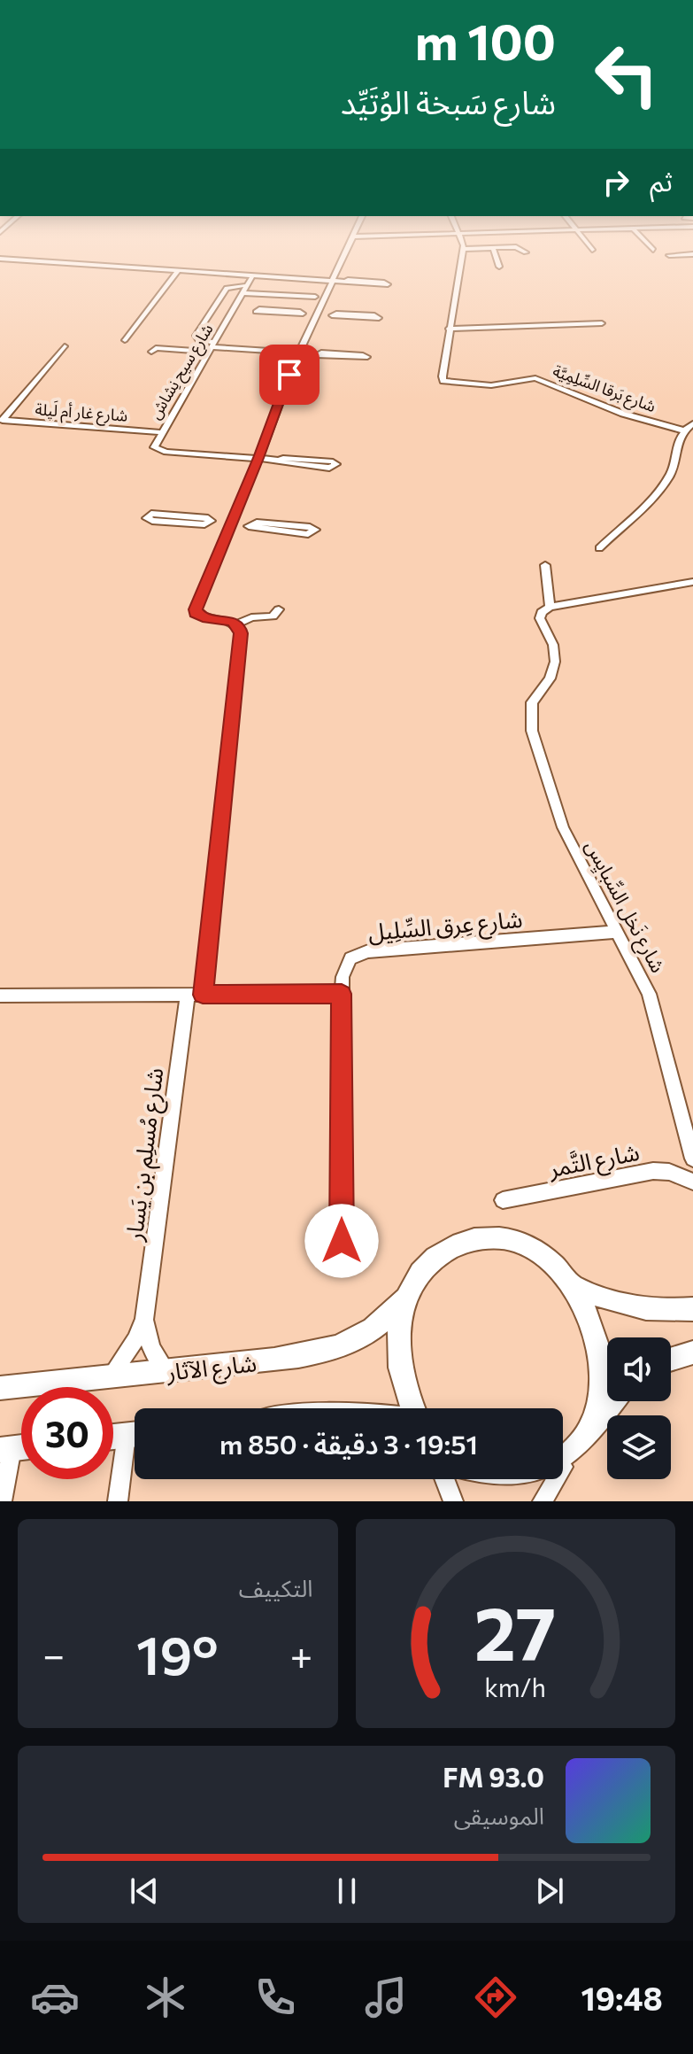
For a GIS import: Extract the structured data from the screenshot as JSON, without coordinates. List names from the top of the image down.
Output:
{
  "streets": {
    "street": [
      "شارع سيح نِشاش",
      "شارع بَرقا السِّلِمِيَّة",
      "شارع غار أم لَيلة",
      "شارع نَخل السِّبايِس",
      "شارع عِرق السِّلِيل",
      "شارع مُسلِم بن يَسار",
      "شارع التَّمر",
      "شارع الآثار"
    ]
  },
  "crossings": [
    ["شارع سيح نِشاش", "شارع غار أم لَيلة"],
    ["شارع نَخل السِّبايِس", "شارع عِرق السِّلِيل"],
    ["شارع مُسلِم بن يَسار", "شارع الآثار"]
  ],
  "page": {
    "turn": ["100 m", "شارع سَبخة الوُتَيِّد"],
    "then": "ثم",
    "limit": "30",
    "trip": "19:51 · 3 دقيقة · 850 m",
    "tile": "التكييف",
    "heat": ["−", "19°", "+"],
    "song": ["93.0 FM", "الموسيقى"],
    "tabs": "19:48",
    "gauge": ["27", "km/h"]
  }
}
